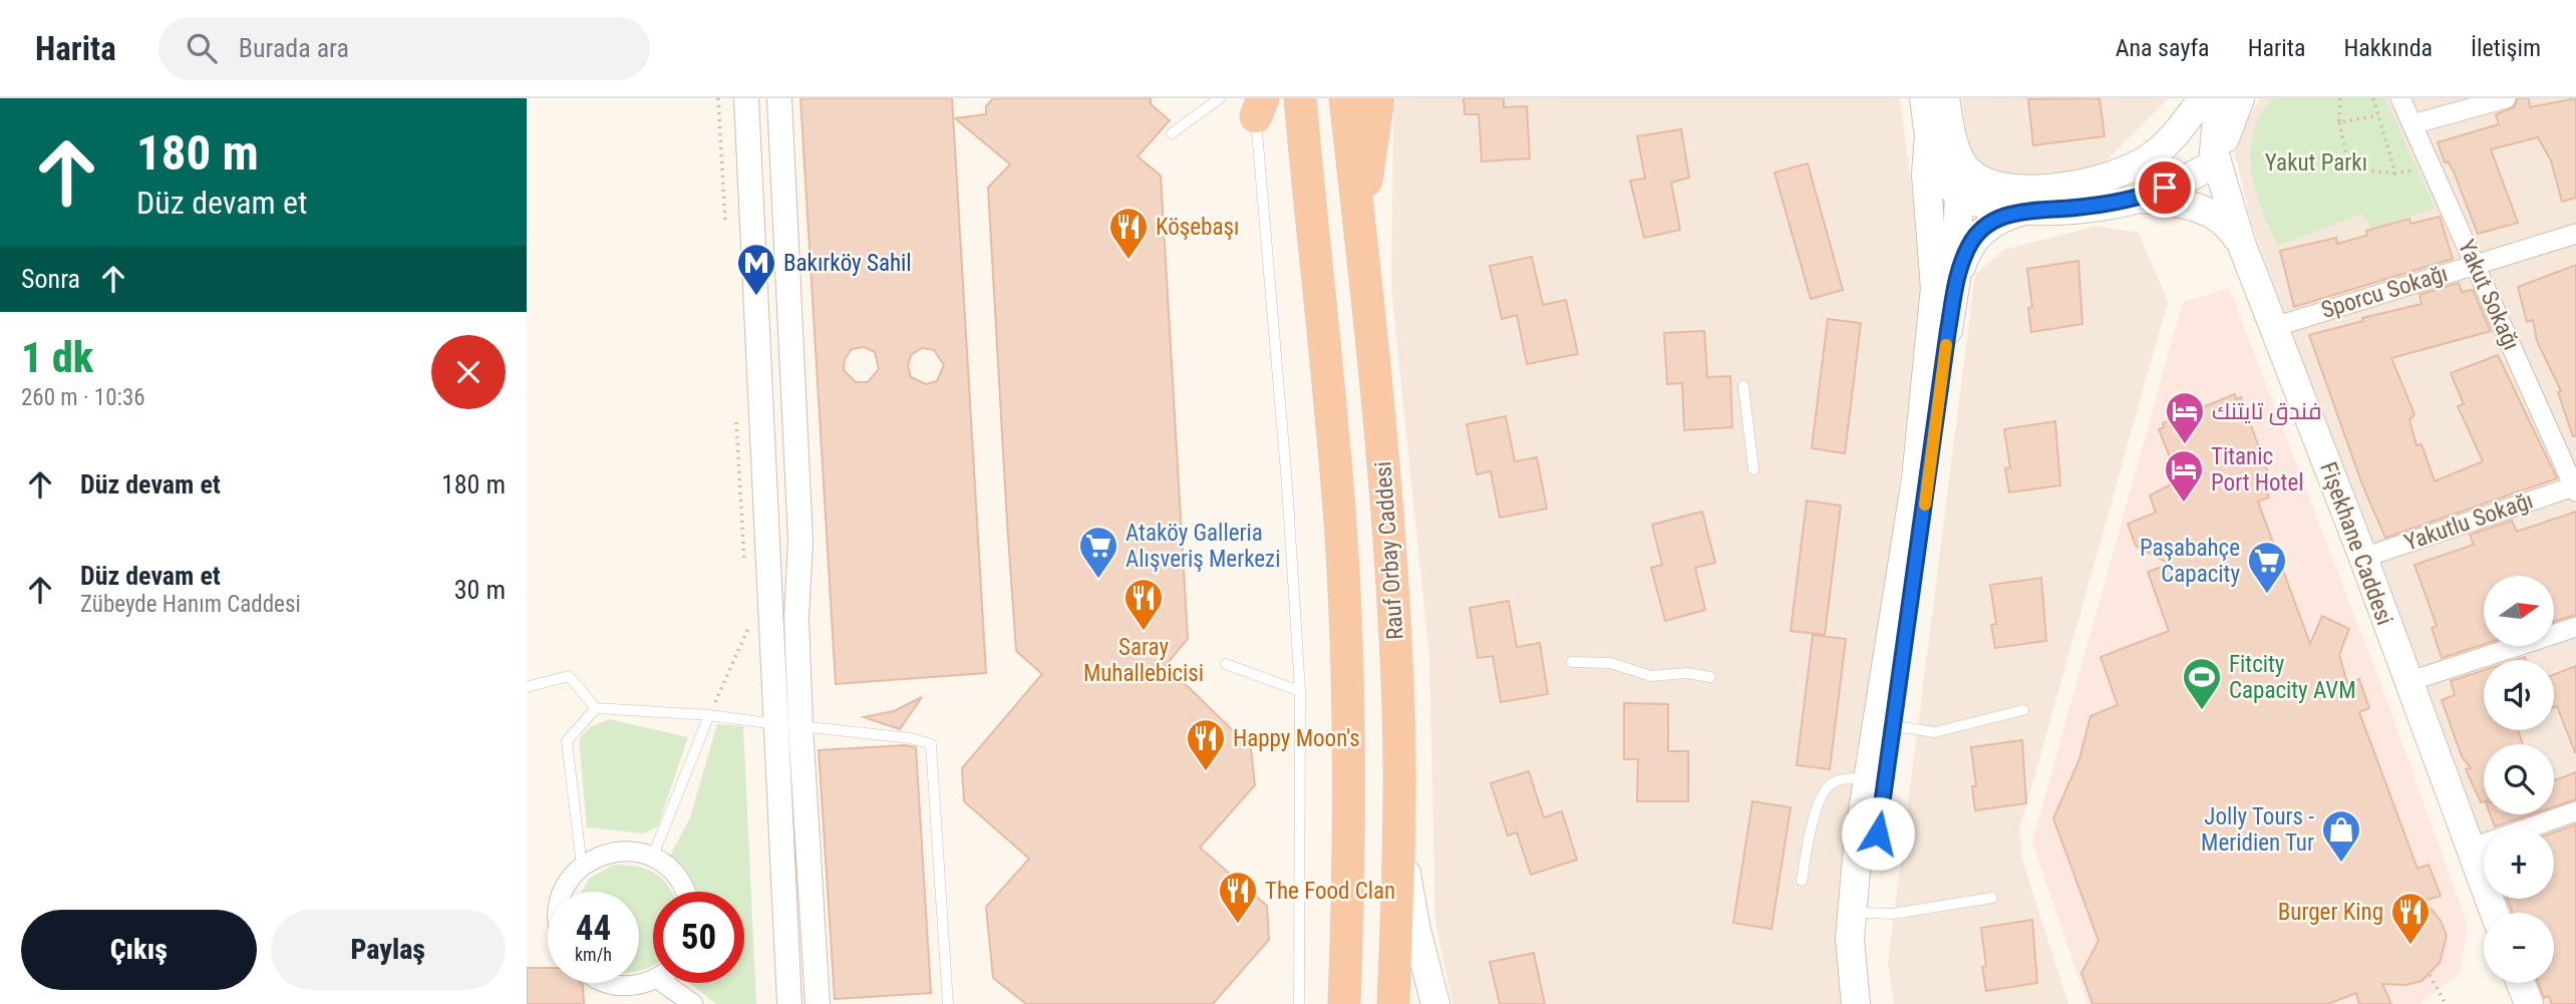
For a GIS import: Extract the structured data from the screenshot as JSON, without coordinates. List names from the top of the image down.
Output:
{
  "streets": {
    "highway": ["Rauf Orbay Caddesi"],
    "main road": ["Fişekhane Caddesi"],
    "street": ["Sporcu Sokağı", "Yakut Sokağı", "Yakutlu Sokağı"]
  },
  "crossings": [
    ["Sporcu Sokağı", "Yakut Sokağı"],
    ["Sporcu Sokağı", "Fişekhane Caddesi"],
    ["Yakut Sokağı", "Yakutlu Sokağı"],
    ["Yakutlu Sokağı", "Fişekhane Caddesi"]
  ],
  "parks": ["Yakut Parkı"],
  "places": {
    "restaurant": [
      "Köşebaşı",
      "Saray Muhallebicisi",
      "Happy Moon's",
      "The Food Clan",
      "Burger King"
    ],
    "metro station": ["Bakırköy Sahil"],
    "hotel": ["فندق تايتنك", "Titanic Port Hotel"],
    "supermarket": ["Ataköy Galleria Alışveriş Merkezi", "Paşabahçe Capacity"],
    "sports": ["Fitcity Capacity AVM"],
    "shop": ["Jolly Tours - Meridien Tur"]
  },
  "north": "right",
  "page": {
    "header": "Harita",
    "search": "Burada ara",
    "nav": [
      "Ana sayfa",
      "Harita",
      "Hakkında",
      "İletişim"
    ],
    "turn": ["180 m", "Düz devam et"],
    "then": "Sonra",
    "heading": ["1 dk", "260 m · 10:36"],
    "list": [
      {
        "name": "Düz devam et",
        "value": "180 m"
      },
      {
        "name": "Düz devam et",
        "note": "Zübeyde Hanım Caddesi",
        "value": "30 m"
      }
    ],
    "map_buttons": ["+", "−"],
    "speed": "44 km/h",
    "limit": "50",
    "buttons": ["Çıkış", "Paylaş"]
  }
}
